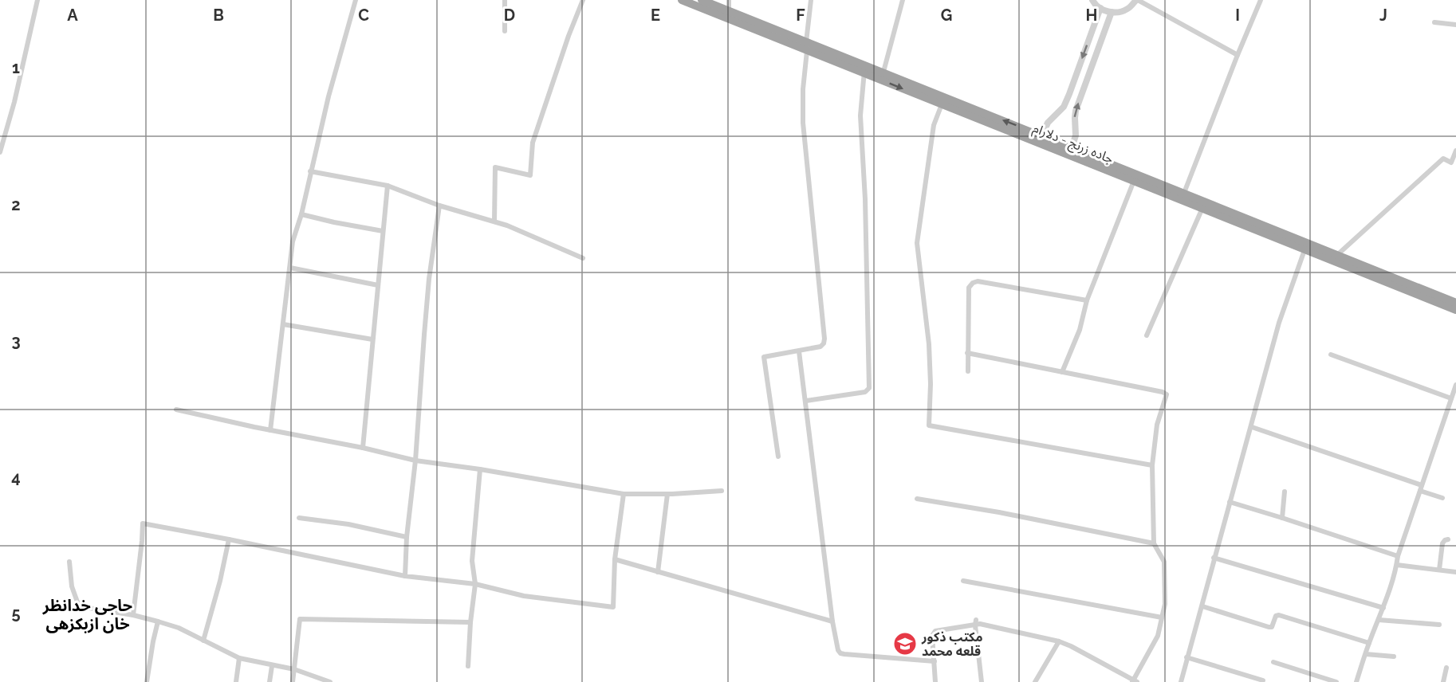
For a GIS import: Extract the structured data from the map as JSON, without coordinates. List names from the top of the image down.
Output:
{
  "streets": {
    "highway": ["جاده زرنج - دلارام"]
  },
  "districts": ["حاجی خدانظر خان ازبکزهی"],
  "places": {
    "school or university": ["مکتب ذکور قلعه محمد"]
  },
  "grid": {
    "columns": [
      "A",
      "B",
      "C",
      "D",
      "E",
      "F",
      "G",
      "H",
      "I",
      "J"
    ],
    "rows": [
      "1",
      "2",
      "3",
      "4",
      "5"
    ]
  }
}
